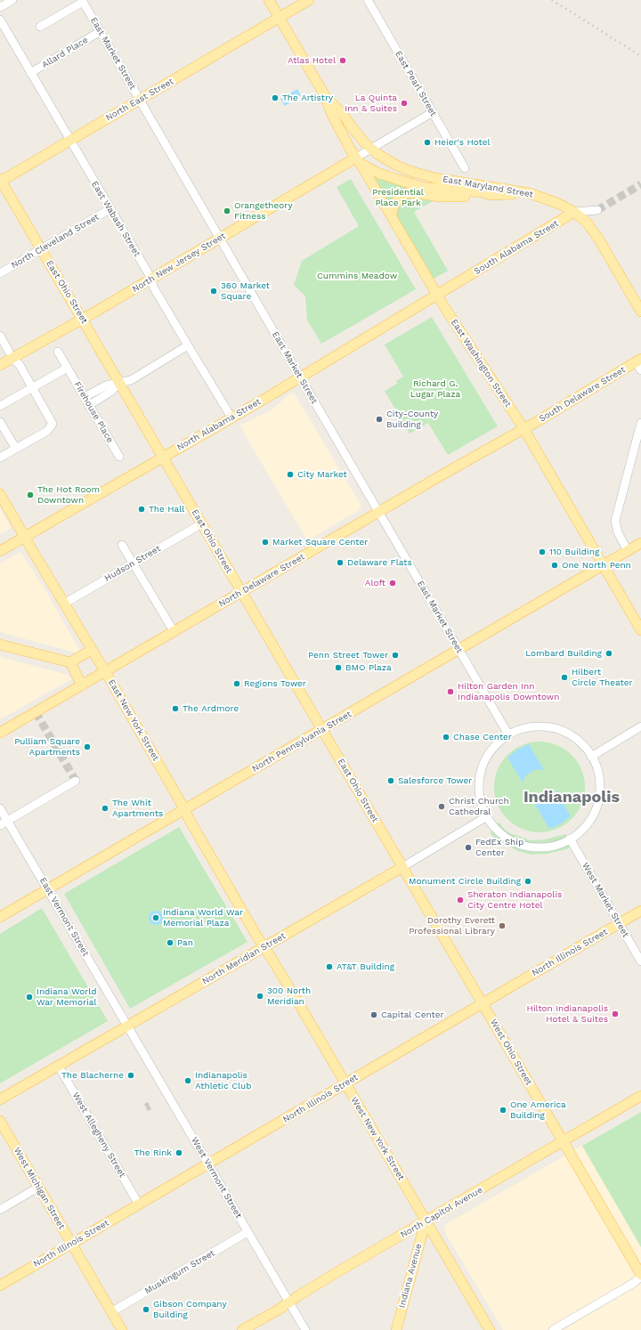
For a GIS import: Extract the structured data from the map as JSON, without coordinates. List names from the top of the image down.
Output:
{
  "streets": {
    "main road": [
      "North East Street",
      "East Maryland Street",
      "South Alabama Street",
      "North New Jersey Street",
      "East Ohio Street",
      "East Washington Street",
      "South Delaware Street",
      "North Alabama Street",
      "North Delaware Street",
      "East New York Street",
      "North Pennsylvania Street",
      "North Illinois Street",
      "North Meridian Street",
      "West Ohio Street",
      "West New York Street",
      "West Michigan Street",
      "North Capitol Avenue",
      "Indiana Avenue"
    ],
    "street": [
      "Allard Place",
      "East Market Street",
      "East Pearl Street",
      "East Wabash Street",
      "North Cleveland Street",
      "Firehouse Place",
      "Hudson Street",
      "West Market Street",
      "East Vermont Street",
      "West Allegheny Street",
      "West Vermont Street",
      "Muskingum Street"
    ]
  },
  "crossings": [
    ["Allard Place", "East Market Street"],
    ["Allard Place", "East Wabash Street"],
    ["East Market Street", "North East Street"],
    ["East Market Street", "North New Jersey Street"],
    ["East Market Street", "North Alabama Street"],
    ["East Market Street", "North Delaware Street"],
    ["East Market Street", "North Pennsylvania Street"],
    ["East Market Street", "West Market Street"],
    ["East Market Street", "North Meridian Street"],
    ["North East Street", "East Wabash Street"],
    ["North East Street", "East Ohio Street"],
    ["North East Street", "East Washington Street"],
    ["East Maryland Street", "South Alabama Street"],
    ["East Maryland Street", "East Washington Street"],
    ["East Wabash Street", "North Cleveland Street"],
    ["East Wabash Street", "North New Jersey Street"],
    ["East Wabash Street", "North Alabama Street"],
    ["North Cleveland Street", "East Ohio Street"],
    ["South Alabama Street", "East Washington Street"],
    ["South Alabama Street", "North Alabama Street"],
    ["North New Jersey Street", "East Ohio Street"],
    ["North New Jersey Street", "East Washington Street"],
    ["East Ohio Street", "North Alabama Street"],
    ["East Ohio Street", "Hudson Street"],
    ["East Ohio Street", "North Delaware Street"],
    ["East Ohio Street", "North Pennsylvania Street"],
    ["East Ohio Street", "North Meridian Street"],
    ["East Ohio Street", "West Ohio Street"],
    ["East Washington Street", "South Delaware Street"],
    ["East Washington Street", "North Alabama Street"],
    ["East Washington Street", "North Delaware Street"],
    ["East Washington Street", "North Pennsylvania Street"],
    ["South Delaware Street", "North Delaware Street"],
    ["North Alabama Street", "East New York Street"],
    ["Hudson Street", "East New York Street"],
    ["North Delaware Street", "East New York Street"],
    ["East New York Street", "North Pennsylvania Street"],
    ["East New York Street", "North Meridian Street"],
    ["East New York Street", "West New York Street"],
    ["North Pennsylvania Street", "East Vermont Street"],
    ["West Market Street", "North Illinois Street"],
    ["West Market Street", "North Meridian Street"],
    ["East Vermont Street", "North Meridian Street"],
    ["East Vermont Street", "West Vermont Street"],
    ["North Illinois Street", "West Ohio Street"],
    ["North Illinois Street", "West Allegheny Street"],
    ["North Illinois Street", "West New York Street"],
    ["North Illinois Street", "West Vermont Street"],
    ["North Illinois Street", "West Michigan Street"],
    ["North Meridian Street", "West Ohio Street"],
    ["North Meridian Street", "West Allegheny Street"],
    ["North Meridian Street", "West New York Street"],
    ["North Meridian Street", "West Vermont Street"],
    ["West Ohio Street", "North Capitol Avenue"],
    ["West New York Street", "North Capitol Avenue"],
    ["West New York Street", "Indiana Avenue"],
    ["West Vermont Street", "North Capitol Avenue"],
    ["West Vermont Street", "Muskingum Street"],
    ["West Michigan Street", "Muskingum Street"],
    ["North Capitol Avenue", "Indiana Avenue"]
  ],
  "districts": ["Indianapolis"],
  "parks": ["Presidential Place Park", "Cummins Meadow", "Richard G. Lugar Plaza"],
  "places": [
    "Atlas Hotel",
    "The Artistry",
    "La Quinta Inn & Suites",
    "Heier's Hotel",
    "Orangetheory Fitness",
    "360 Market Square",
    "City-County Building",
    "City Market",
    "The Hot Room Downtown",
    "The Hall",
    "Market Square Center",
    "110 Building",
    "Delaware Flats",
    "One North Penn",
    "Aloft",
    "Lombard Building",
    "Penn Street Tower",
    "BMO Plaza",
    "Hilbert Circle Theater",
    "Regions Tower",
    "Hilton Garden Inn Indianapolis Downtown",
    "The Ardmore",
    "Chase Center",
    "Pulliam Square Apartments",
    "Salesforce Tower",
    "Christ Church Cathedral",
    "The Whit Apartments",
    "FedEx Ship Center",
    "Monument Circle Building",
    "Sheraton Indianapolis City Centre Hotel",
    "Indiana World War Memorial Plaza",
    "Dorothy Everett Professional Library",
    "Pan",
    "AT&T Building",
    "300 North Meridian",
    "Indiana World War Memorial",
    "Hilton Indianapolis Hotel & Suites",
    "Capital Center",
    "The Blacherne",
    "Indianapolis Athletic Club",
    "One America Building",
    "The Rink",
    "Gibson Company Building"
  ]
}
